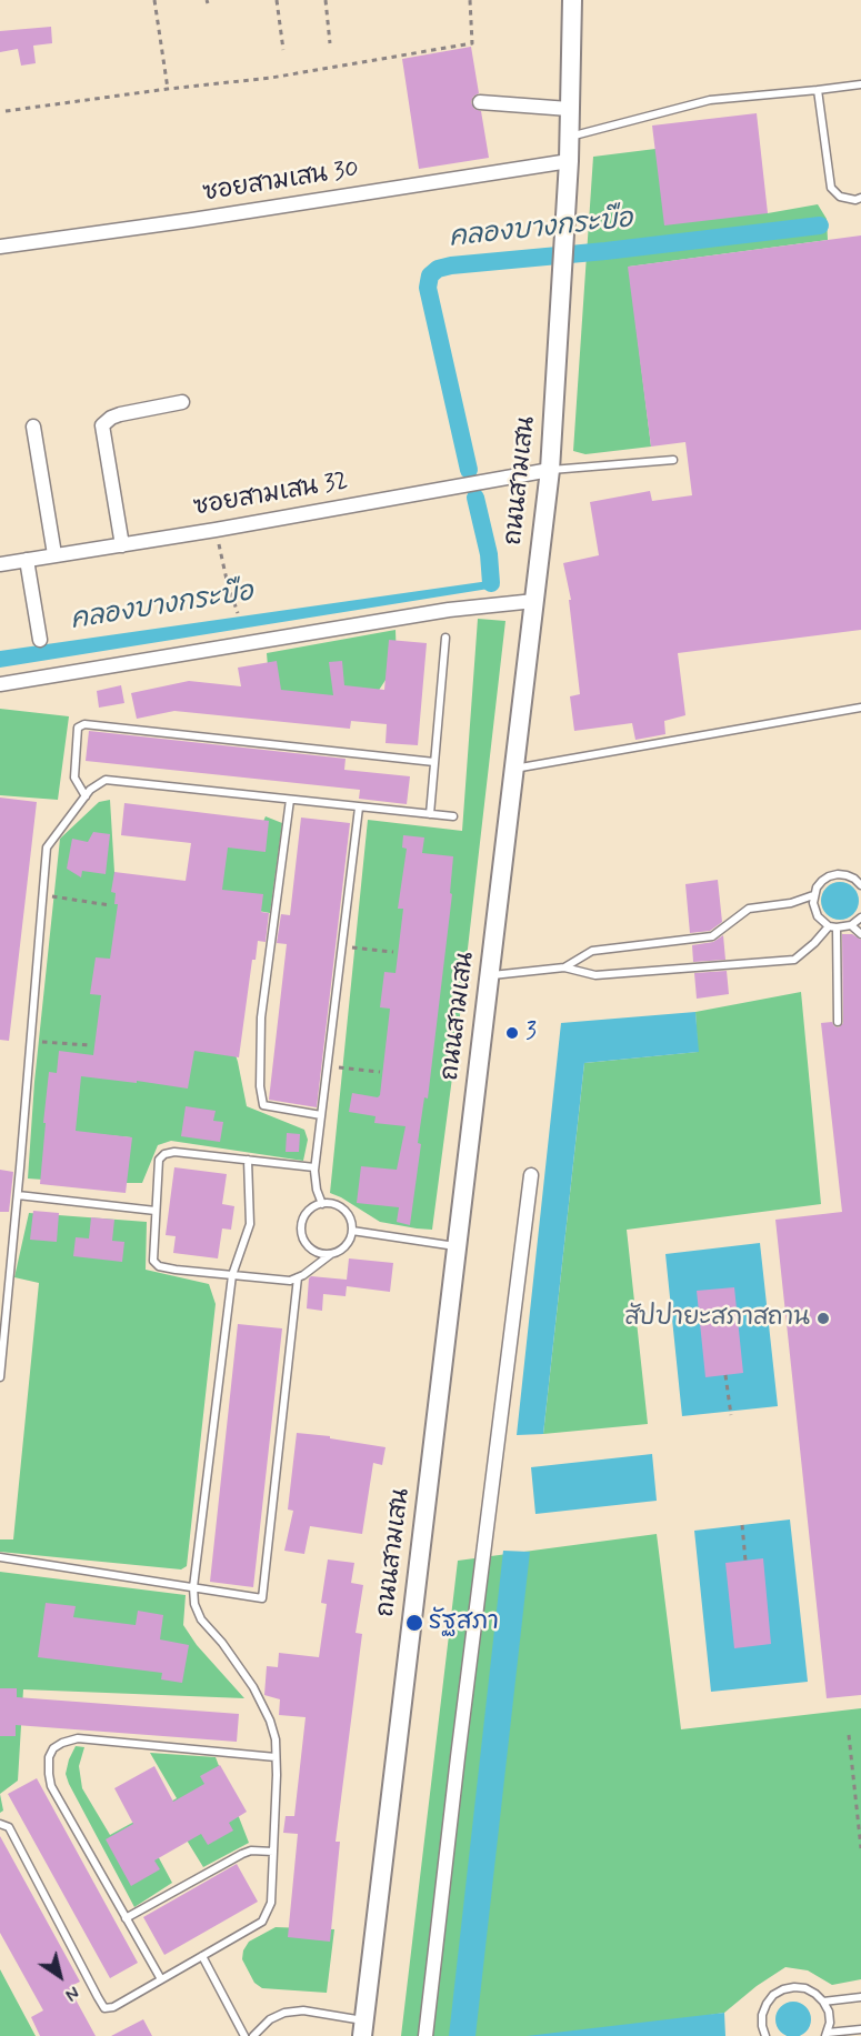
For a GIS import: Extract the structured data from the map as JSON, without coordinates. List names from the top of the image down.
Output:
{
  "streets": {
    "main road": ["ถนนสามเสน"],
    "street": ["ซอยสามเสน 30", "ซอยสามเสน 32"]
  },
  "crossings": [
    ["ซอยสามเสน 30", "ถนนสามเสน"],
    ["ถนนสามเสน", "ซอยสามเสน 32"]
  ],
  "water": ["คลองบางกระบือ"],
  "places": ["3", "สัปปายะสภาสถาน", "รัฐสภา"],
  "north": "bottom right"
}
